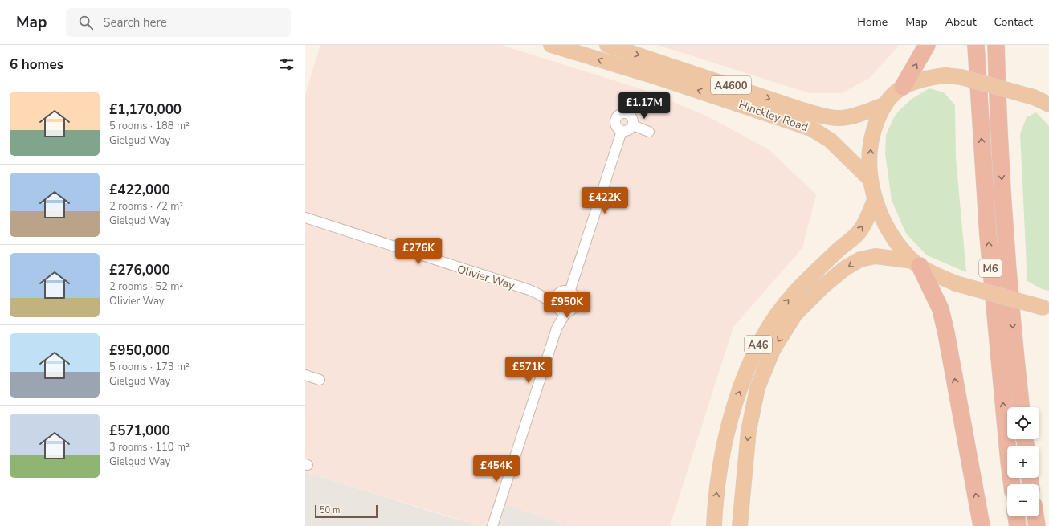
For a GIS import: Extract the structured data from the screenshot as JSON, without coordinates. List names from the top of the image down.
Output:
{
  "streets": {
    "highway": [
      "A4600",
      "Hinckley Road",
      "M6",
      "A46"
    ],
    "street": ["Olivier Way"]
  },
  "scale_bar": "50 m",
  "page": {
    "header": "Map",
    "search": "Search here",
    "nav": [
      "Home",
      "Map",
      "About",
      "Contact"
    ],
    "heading": "6 homes",
    "list": [
      {
        "name": "£1,170,000",
        "note": "5 rooms · 188 m² · Gielgud Way"
      },
      {
        "name": "£422,000",
        "note": "2 rooms · 72 m² · Gielgud Way"
      },
      {
        "name": "£276,000",
        "note": "2 rooms · 52 m² · Olivier Way"
      },
      {
        "name": "£950,000",
        "note": "5 rooms · 173 m² · Gielgud Way"
      },
      {
        "name": "£571,000",
        "note": "3 rooms · 110 m² · Gielgud Way"
      }
    ],
    "price": [
      "£1.17M",
      "£422K",
      "£276K",
      "£950K",
      "£571K",
      "£454K"
    ],
    "map_buttons": ["+", "−"],
    "scale": "50 m"
  }
}
